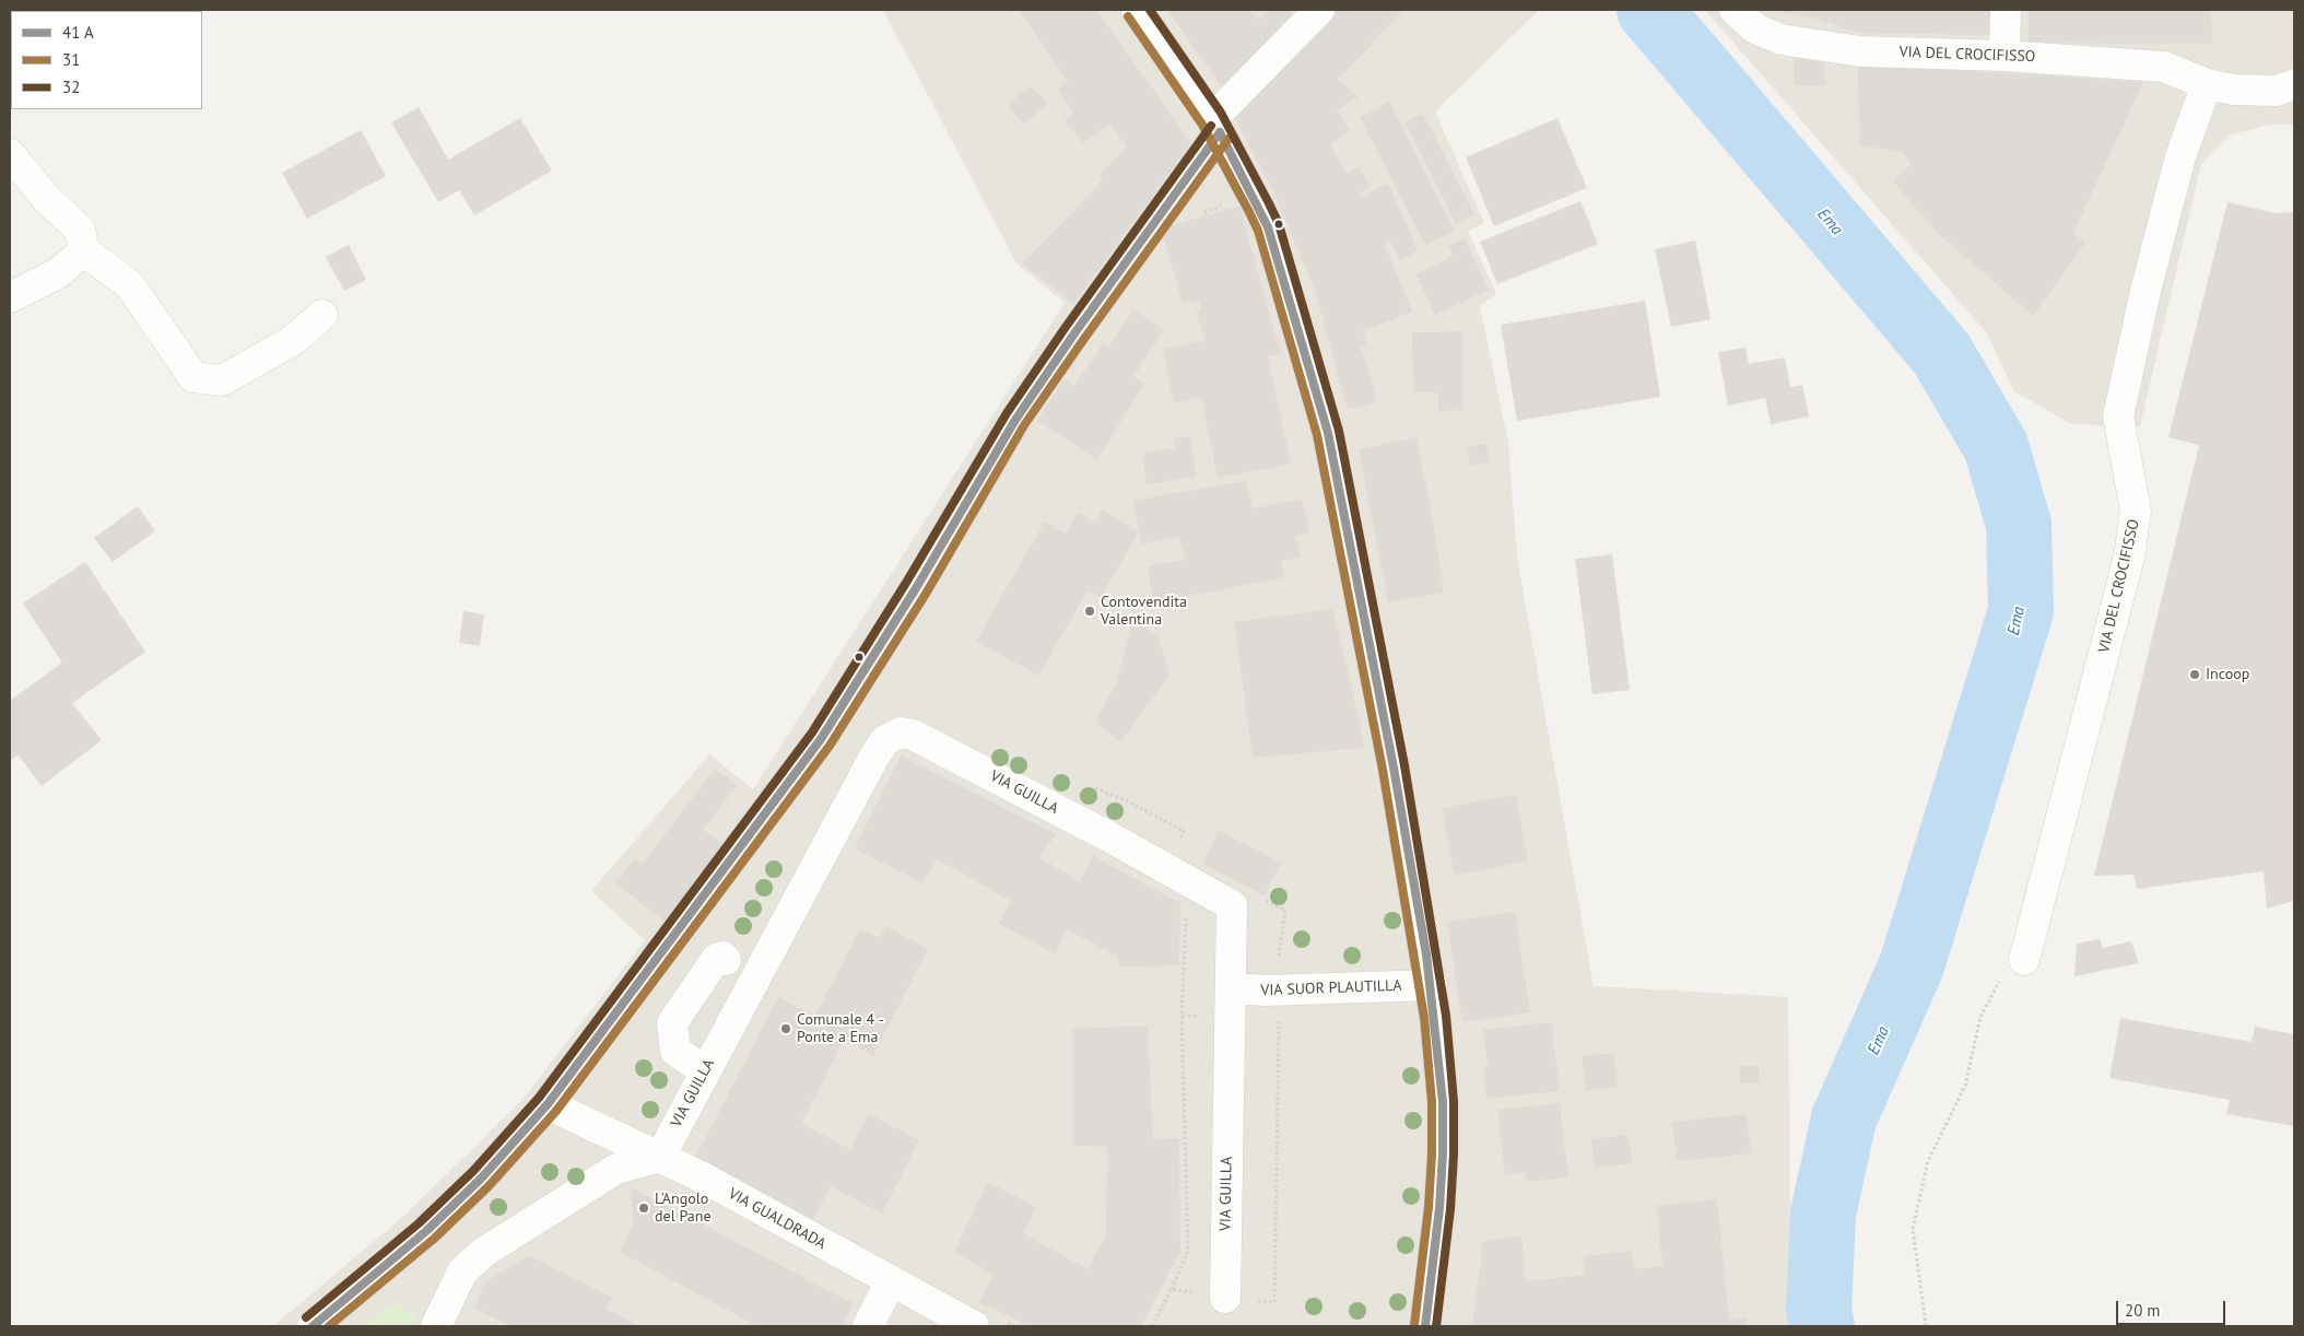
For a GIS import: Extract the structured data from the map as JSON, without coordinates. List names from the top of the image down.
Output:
{
  "streets": {
    "street": [
      "VIA DEL CROCIFISSO",
      "VIA GUILLA",
      "VIA SUOR PLAUTILLA",
      "VIA GUALDRADA"
    ]
  },
  "crossings": [
    ["VIA GUILLA", "VIA SUOR PLAUTILLA"],
    ["VIA GUILLA", "VIA GUALDRADA"]
  ],
  "water": ["Ema"],
  "places": [
    "Contovendita Valentina",
    "Incoop",
    "Comunale 4 - Ponte a Ema",
    "L'Angolo del Pane"
  ],
  "lines": ["transit line 32", "transit line 31"],
  "legend": ["41 A", "31", "32"],
  "scale_bar": "20 m"
}
